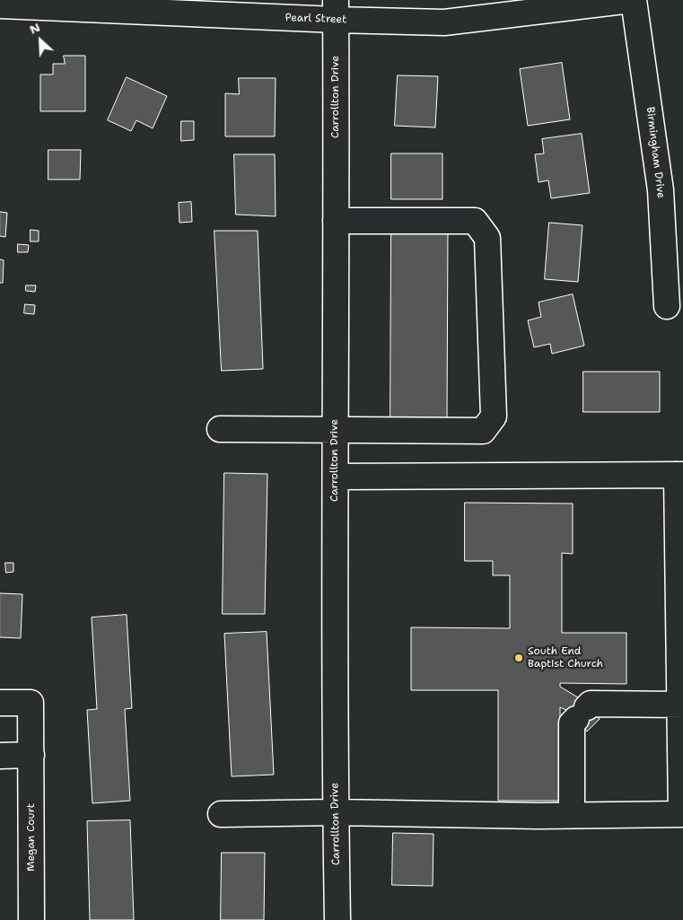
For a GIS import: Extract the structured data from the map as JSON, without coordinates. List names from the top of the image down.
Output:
{
  "streets": {
    "street": [
      "Pearl Street",
      "Carrollton Drive",
      "Birmingham Drive",
      "Megan Court"
    ]
  },
  "crossings": [
    ["Pearl Street", "Carrollton Drive"],
    ["Pearl Street", "Birmingham Drive"]
  ],
  "places": ["South End Baptist Church"],
  "north": "top left"
}
